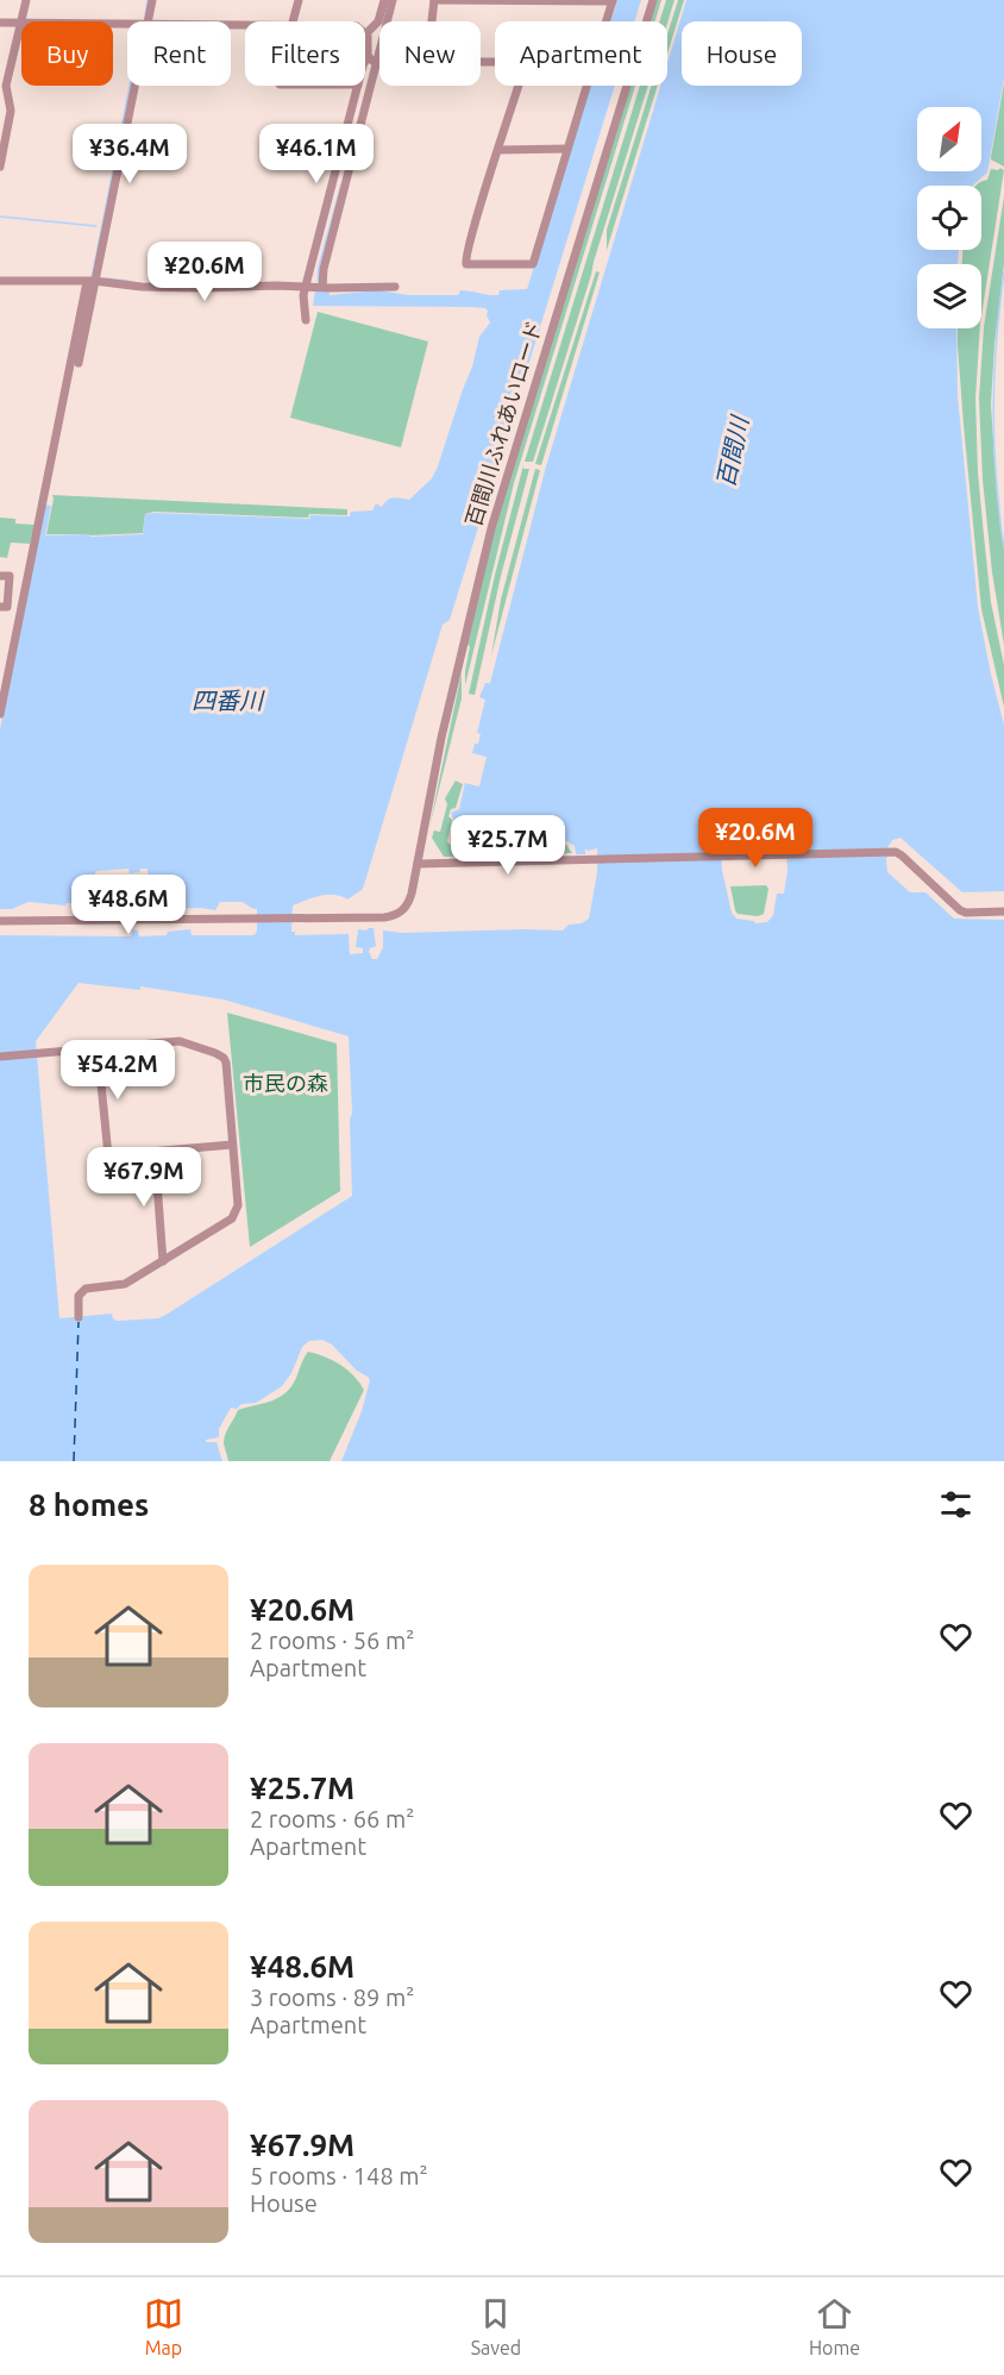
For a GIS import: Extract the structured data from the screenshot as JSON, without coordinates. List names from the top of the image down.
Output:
{
  "streets": {
    "street": ["百間川ふれあいロード"]
  },
  "water": ["百間川", "四番川"],
  "parks": ["市民の森"],
  "north": "top right",
  "page": {
    "chip": [
      "Buy",
      "Rent",
      "Filters",
      "New",
      "Apartment",
      "House"
    ],
    "price": [
      "¥36.4M",
      "¥46.1M",
      "¥20.6M",
      "¥20.6M",
      "¥25.7M",
      "¥48.6M",
      "¥54.2M",
      "¥67.9M"
    ],
    "heading": "8 homes",
    "list": [
      {
        "name": "¥20.6M",
        "note": "2 rooms · 56 m² · Apartment"
      },
      {
        "name": "¥25.7M",
        "note": "2 rooms · 66 m² · Apartment"
      },
      {
        "name": "¥48.6M",
        "note": "3 rooms · 89 m² · Apartment"
      },
      {
        "name": "¥67.9M",
        "note": "5 rooms · 148 m² · House"
      }
    ],
    "tabs": ["Map", "Saved", "Home"]
  }
}
